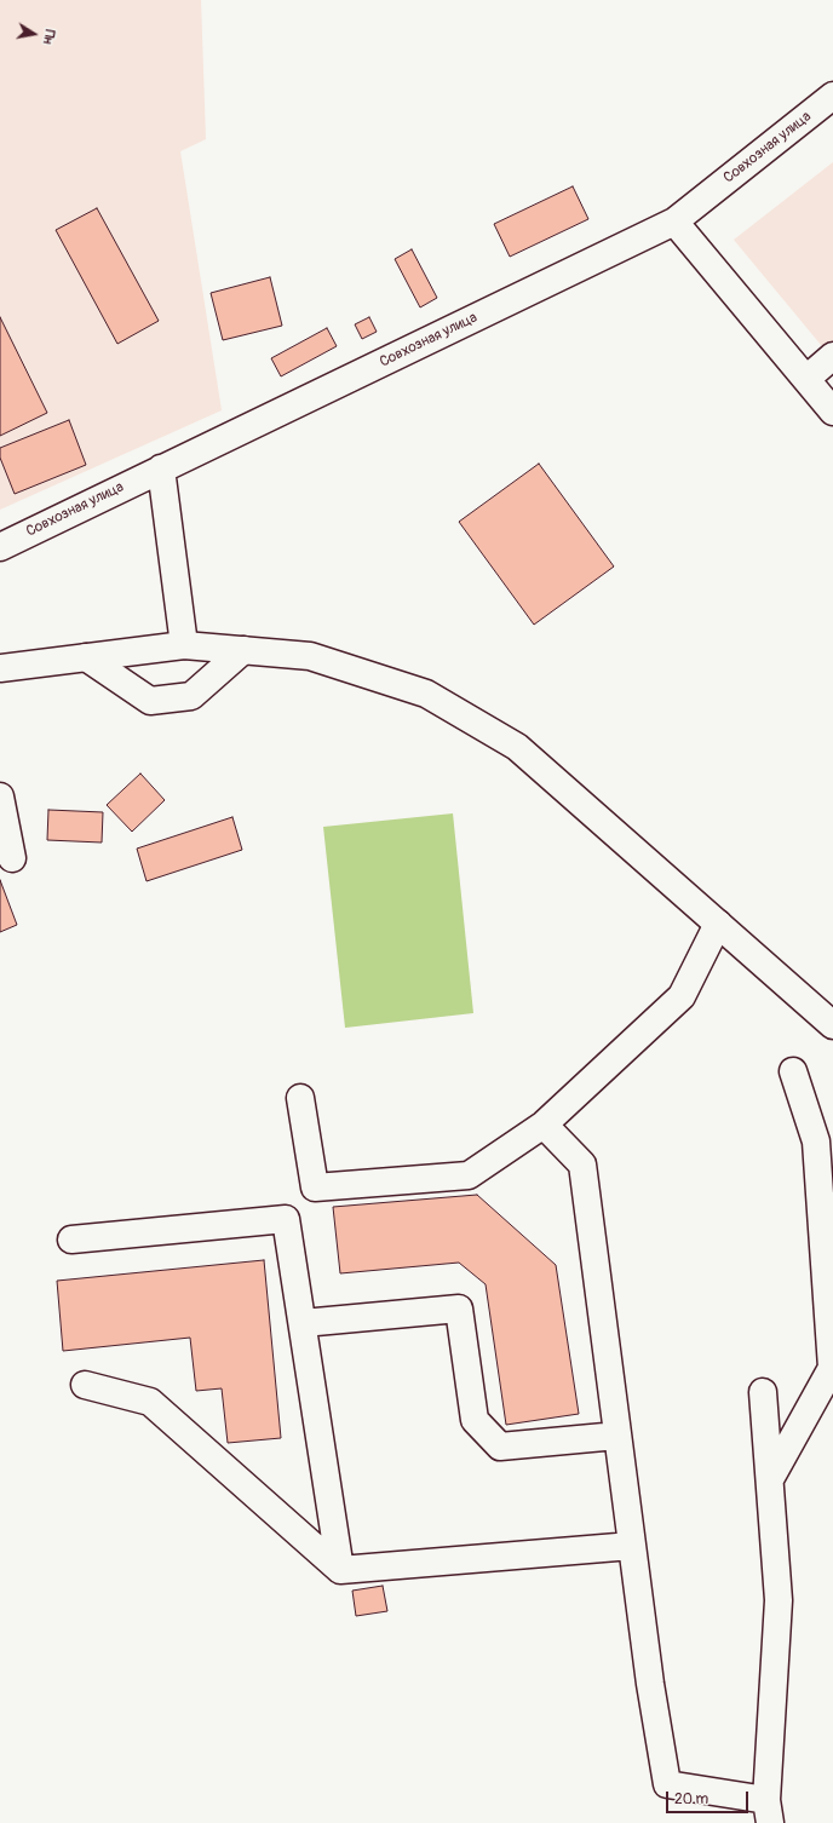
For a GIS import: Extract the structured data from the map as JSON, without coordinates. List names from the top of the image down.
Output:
{
  "streets": {
    "street": ["Совхозная улица"]
  },
  "scale_bar": "20 m",
  "north": "right"
}
